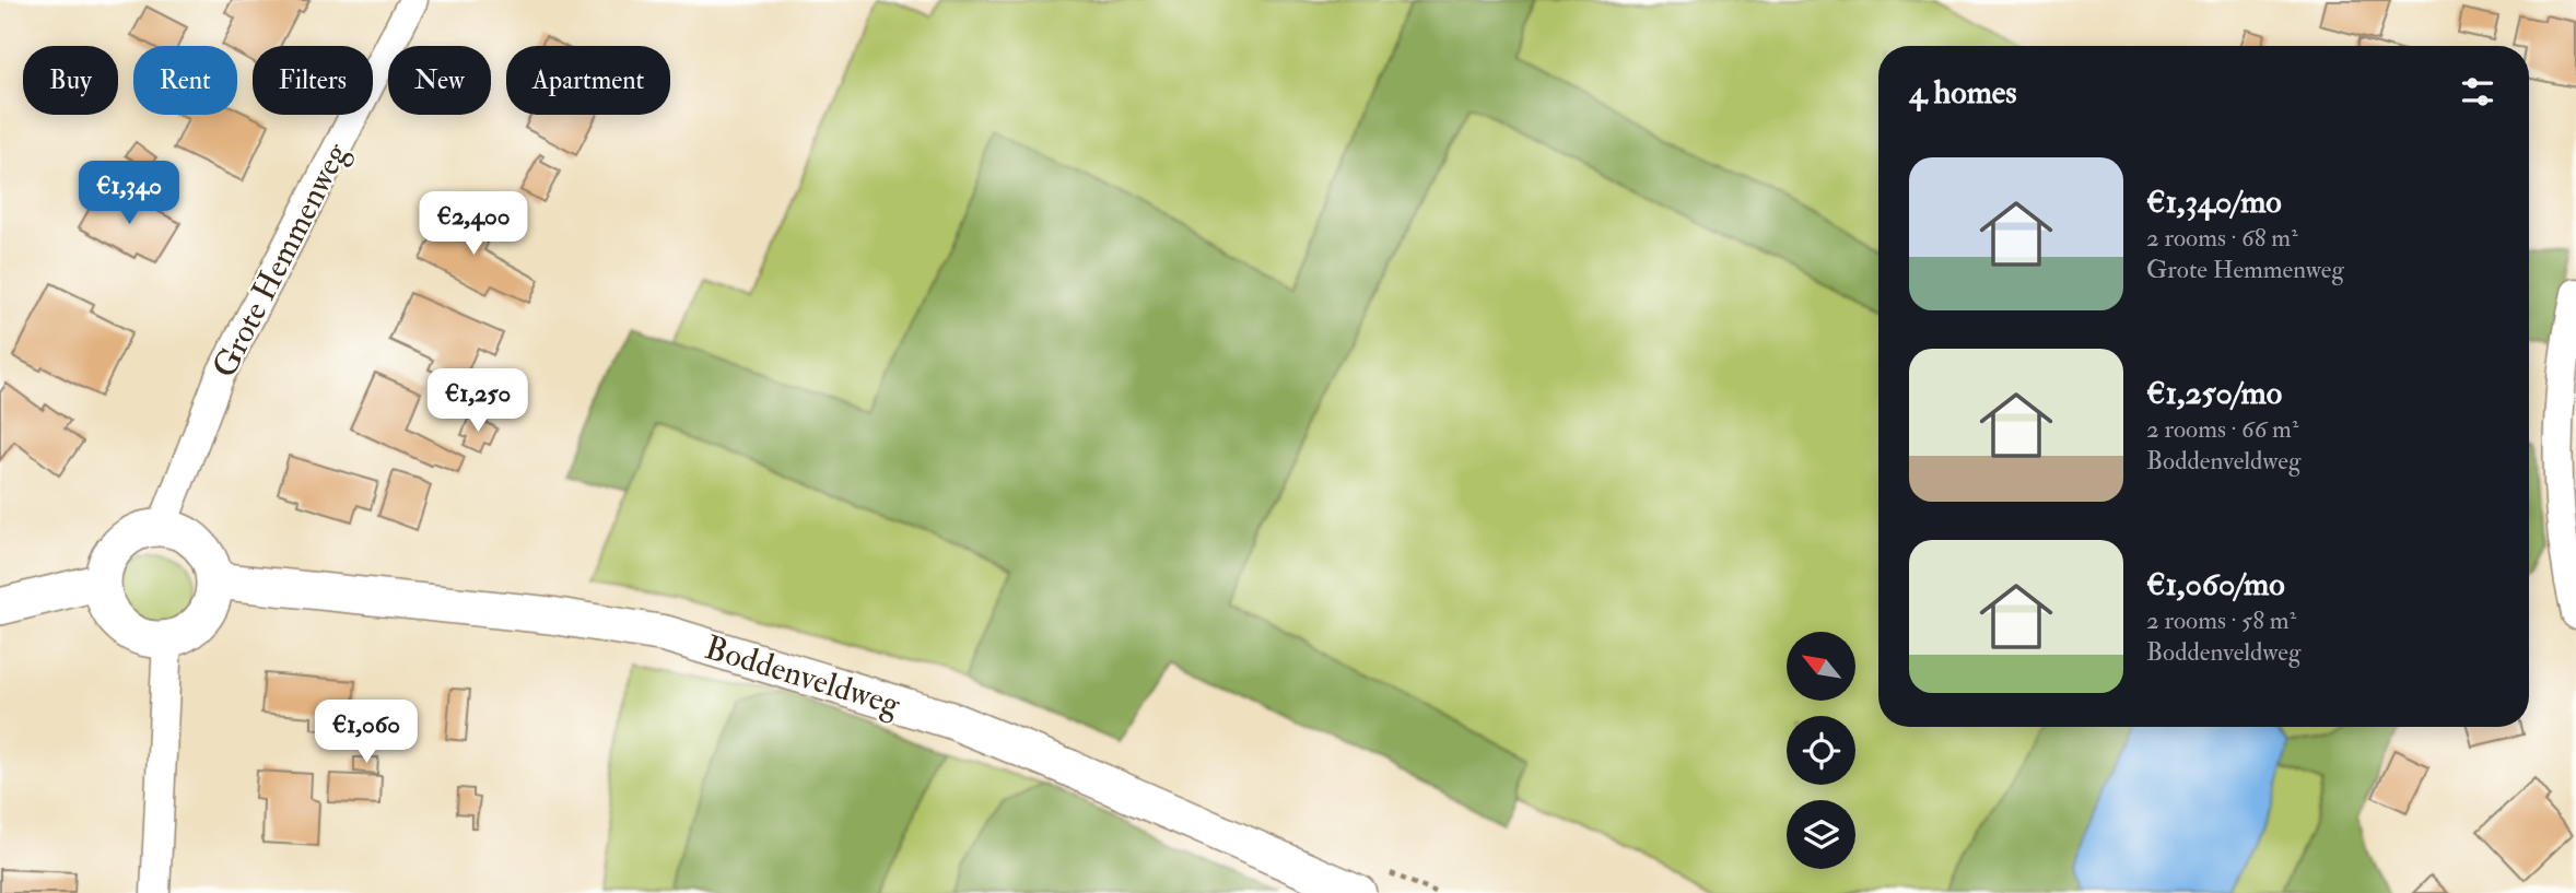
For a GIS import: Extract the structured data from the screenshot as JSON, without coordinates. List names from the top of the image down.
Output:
{
  "streets": {
    "street": ["Grote Hemmenweg", "Boddenveldweg"]
  },
  "crossings": [
    ["Grote Hemmenweg", "Boddenveldweg"]
  ],
  "north": "top left",
  "page": {
    "chip": [
      "Buy",
      "Rent",
      "Filters",
      "New",
      "Apartment"
    ],
    "heading": "4 homes",
    "list": [
      {
        "name": "€1,340/mo",
        "note": "2 rooms · 68 m² · Grote Hemmenweg"
      },
      {
        "name": "€1,250/mo",
        "note": "2 rooms · 66 m² · Boddenveldweg"
      },
      {
        "name": "€1,060/mo",
        "note": "2 rooms · 58 m² · Boddenveldweg"
      }
    ],
    "price": [
      "€1,340",
      "€2,400",
      "€1,250",
      "€1,060"
    ]
  }
}
